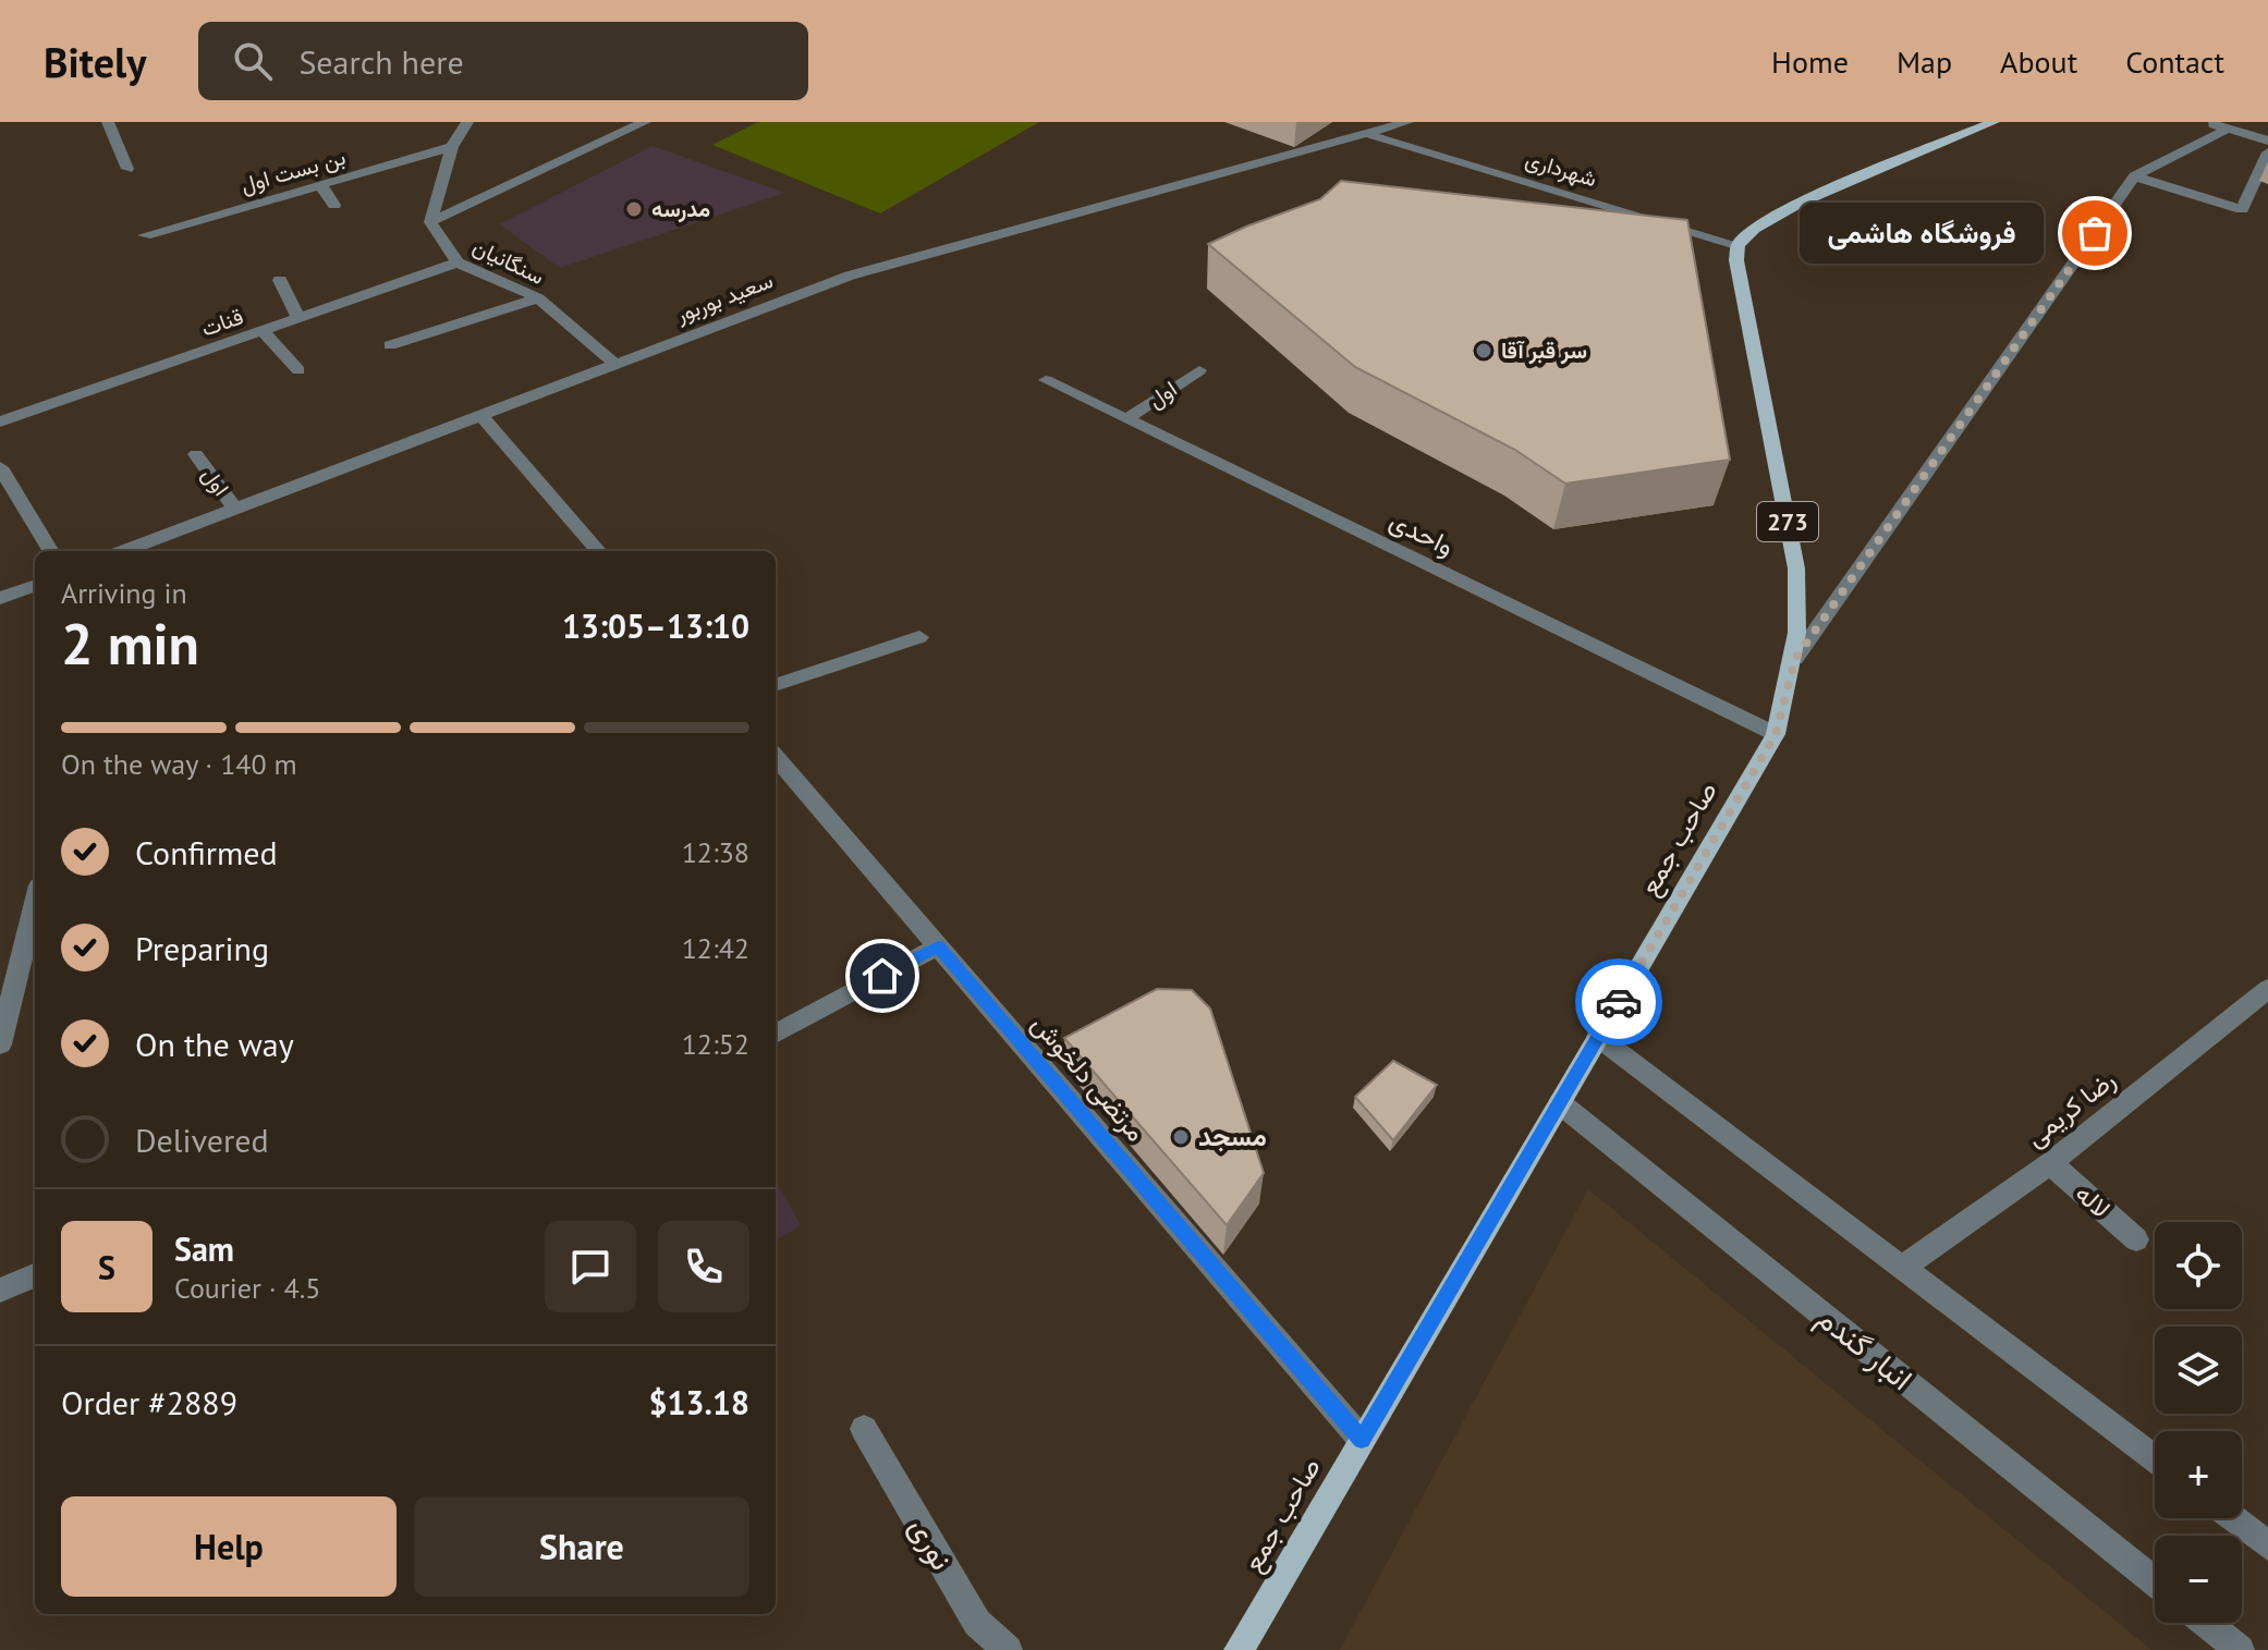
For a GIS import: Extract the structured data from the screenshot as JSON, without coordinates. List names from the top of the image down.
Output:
{
  "streets": {
    "main road": ["273", "صاحب جمع"],
    "street": [
      "شهرداری",
      "بن بست اول",
      "سنگانیان",
      "سعید بوربور",
      "قنات",
      "اول",
      "واحدی",
      "مرتضی دلخوش",
      "رضا کریمی",
      "لاله",
      "انبار گندم",
      "نوری"
    ]
  },
  "crossings": [
    ["شهرداری", "سعید بوربور"],
    ["شهرداری", "صاحب جمع"],
    ["سنگانیان", "سعید بوربور"],
    ["سنگانیان", "قنات"],
    ["سعید بوربور", "اول"],
    ["اول", "واحدی"],
    ["واحدی", "صاحب جمع"],
    ["صاحب جمع", "مرتضی دلخوش"],
    ["صاحب جمع", "انبار گندم"],
    ["رضا کریمی", "لاله"]
  ],
  "places": [
    "مدرسه",
    "فروشگاه هاشمی",
    "سر قبر آقا",
    "مسجد"
  ],
  "page": {
    "header": "Bitely",
    "search": "Search here",
    "nav": [
      "Home",
      "Map",
      "About",
      "Contact"
    ],
    "bubble": "فروشگاه هاشمی",
    "heading": ["2 min", "Arriving in", "13:05–13:10"],
    "panel": [
      "Sam",
      "Courier · 4.5",
      "Order #2889",
      "$13.18"
    ],
    "bar": "On the way · 140 m",
    "list": [
      ["Confirmed", "12:38"],
      ["Preparing", "12:42"],
      ["On the way", "12:52"],
      "Delivered"
    ],
    "round": "S",
    "map_buttons": ["+", "−"],
    "buttons": ["Help", "Share"]
  }
}
